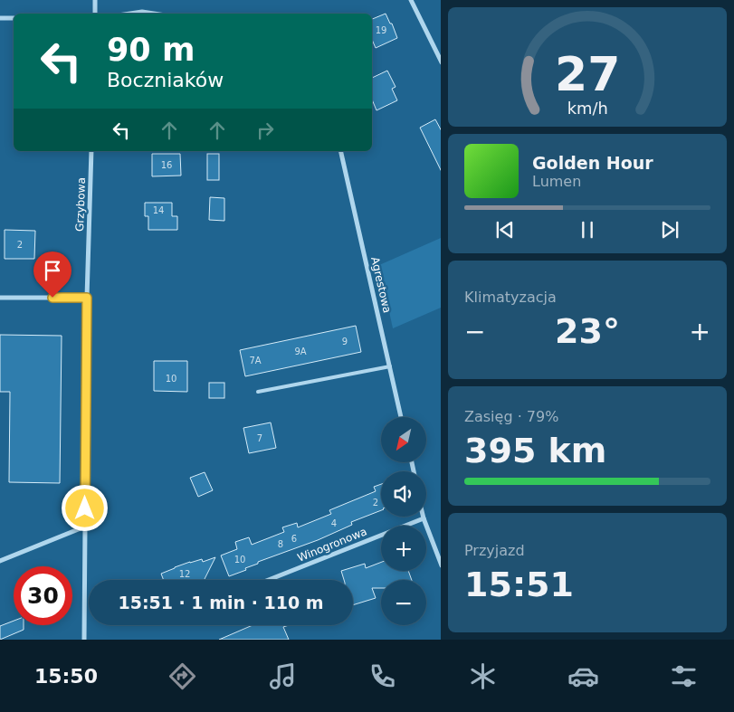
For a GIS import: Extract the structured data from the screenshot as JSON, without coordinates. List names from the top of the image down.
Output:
{
  "streets": {
    "street": ["Grzybowa", "Agrestowa", "Winogronowa"]
  },
  "house_numbers": [
    "19",
    "16",
    "14",
    "2",
    "9",
    "9A",
    "7A",
    "10",
    "7",
    "2",
    "4",
    "6",
    "8",
    "10",
    "12"
  ],
  "north": "bottom left",
  "page": {
    "turn": ["90 m", "Boczniaków"],
    "song": ["Golden Hour", "Lumen"],
    "tile": [
      "Klimatyzacja",
      ["Zasięg · 79%", "395 km"],
      ["Przyjazd", "15:51"]
    ],
    "heat": ["−", "23°", "+"],
    "map_buttons": ["+", "−"],
    "limit": "30",
    "trip": "15:51 · 1 min · 110 m",
    "tabs": "15:50",
    "gauge": ["27", "km/h"]
  }
}
